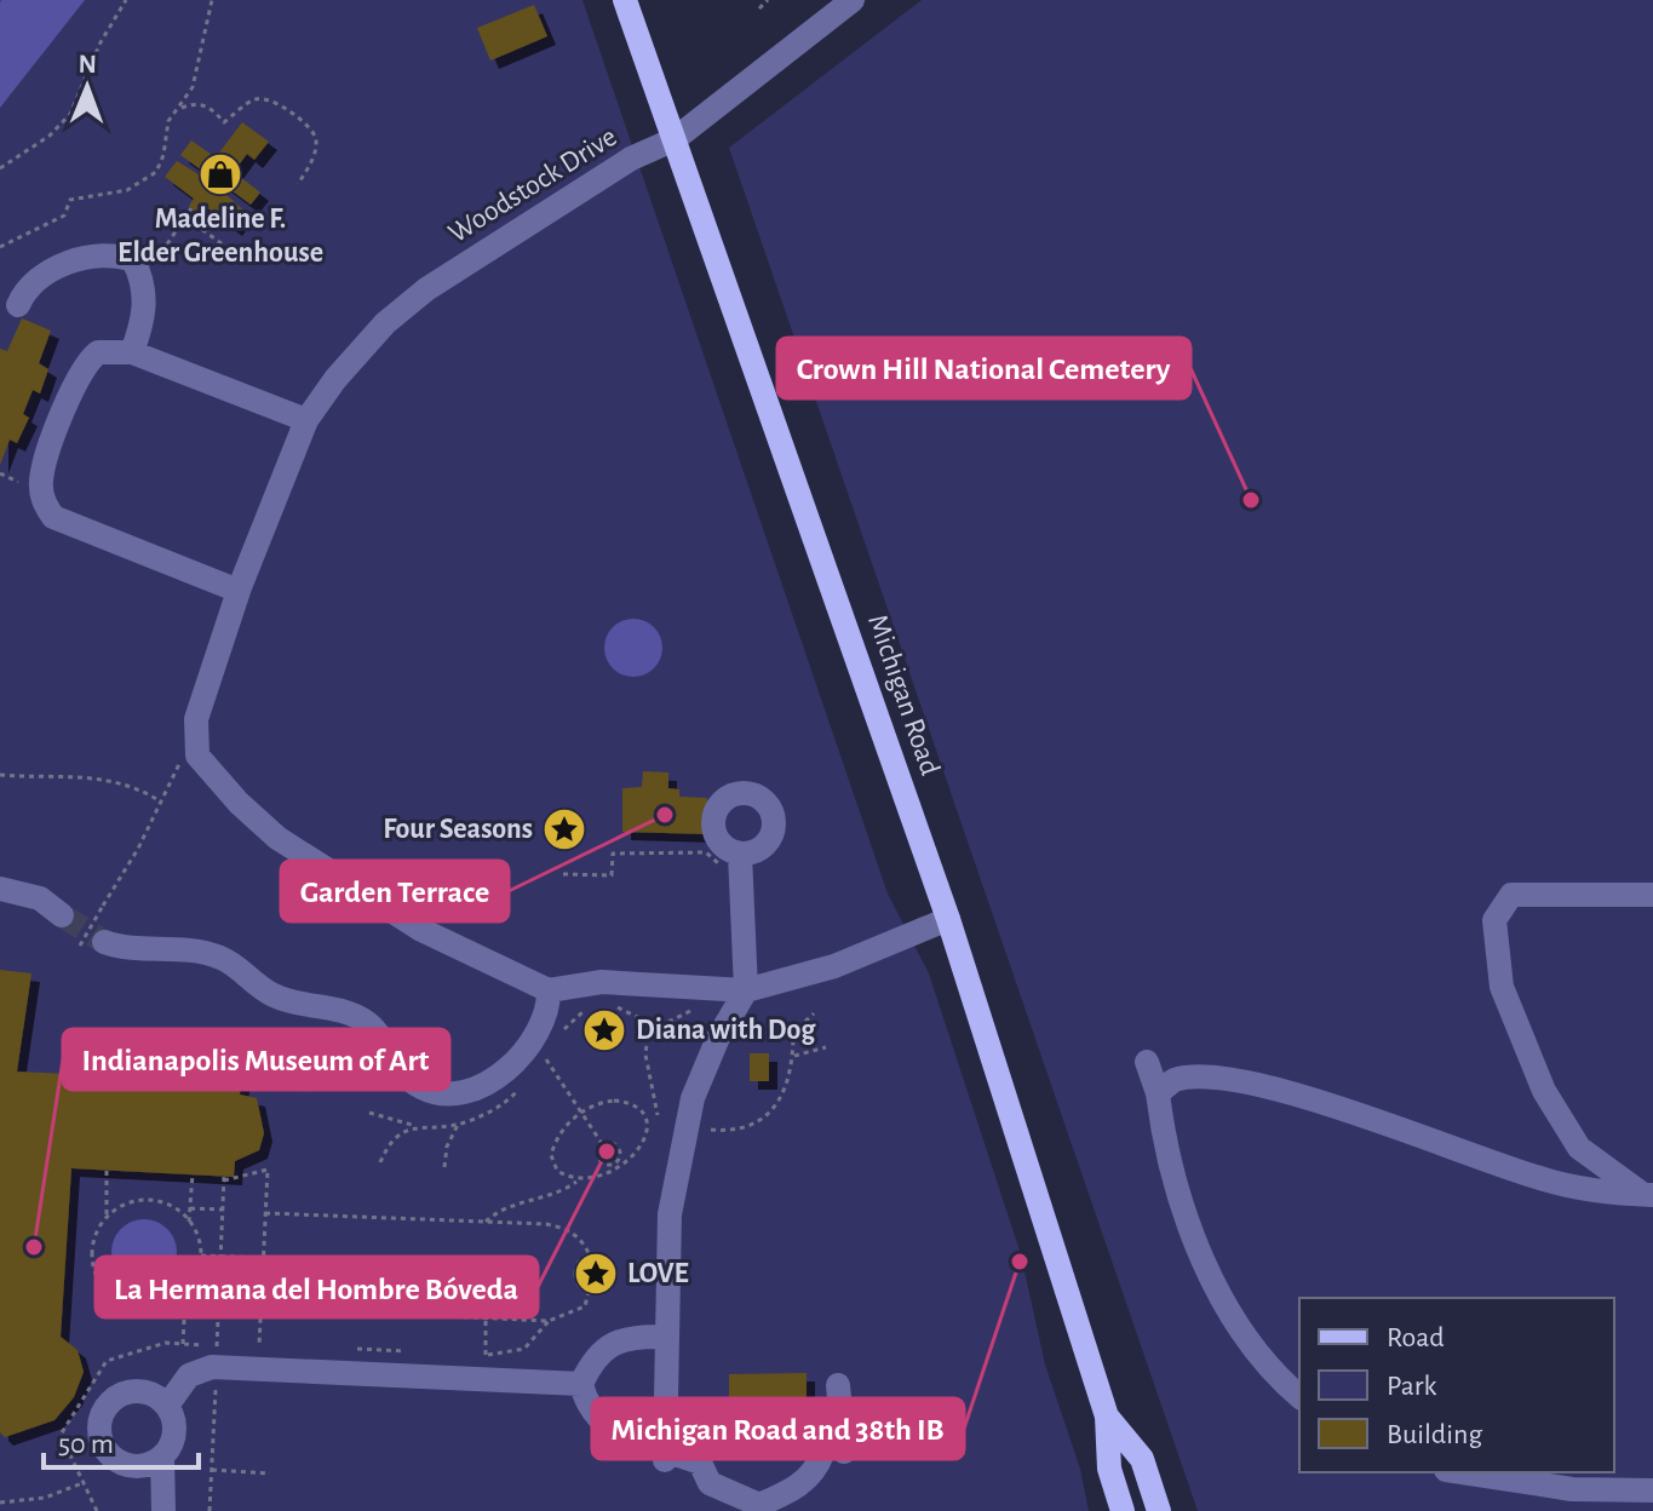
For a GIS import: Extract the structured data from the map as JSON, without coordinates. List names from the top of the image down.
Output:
{
  "streets": {
    "main road": ["Michigan Road"],
    "street": ["Woodstock Drive"]
  },
  "crossings": [
    ["Woodstock Drive", "Michigan Road"]
  ],
  "places": {
    "shop": ["Madeline F. Elder Greenhouse"],
    "other": [
      "Crown Hill National Cemetery",
      "Garden Terrace",
      "La Hermana del Hombre Bóveda",
      "Indianapolis Museum of Art",
      "Michigan Road and 38th IB"
    ],
    "place": ["Four Seasons", "Diana with Dog", "LOVE"]
  },
  "legend": ["Road", "Park", "Building"],
  "scale_bar": "50 m",
  "north": "top"
}
